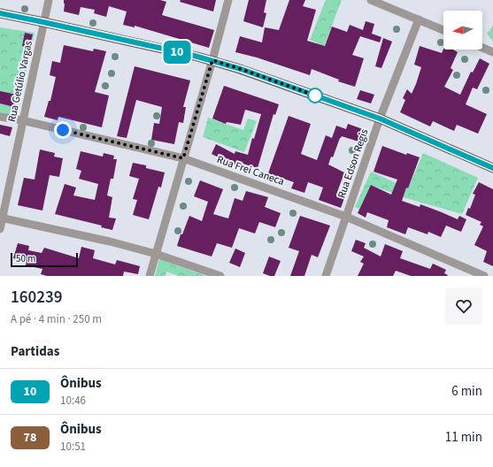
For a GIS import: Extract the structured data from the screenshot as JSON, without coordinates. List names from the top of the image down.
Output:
{
  "streets": {
    "street": ["Rua Getúlio Vargas", "Rua Edson Regis", "Rua Frei Caneca"]
  },
  "crossings": [
    ["Rua Getúlio Vargas", "Rua Frei Caneca"],
    ["Rua Edson Regis", "Rua Frei Caneca"]
  ],
  "lines": ["bus line 10"],
  "scale_bar": "50 m",
  "north": "left",
  "page": {
    "on_map": "10",
    "scale": "50 m",
    "heading": [
      ["160239", "A pé · 4 min · 250 m"],
      "Partidas"
    ],
    "list": [
      {
        "mark": "10",
        "name": "Ônibus",
        "note": "10:46",
        "value": "6 min"
      },
      {
        "mark": "78",
        "name": "Ônibus",
        "note": "10:51",
        "value": "11 min"
      }
    ]
  }
}
